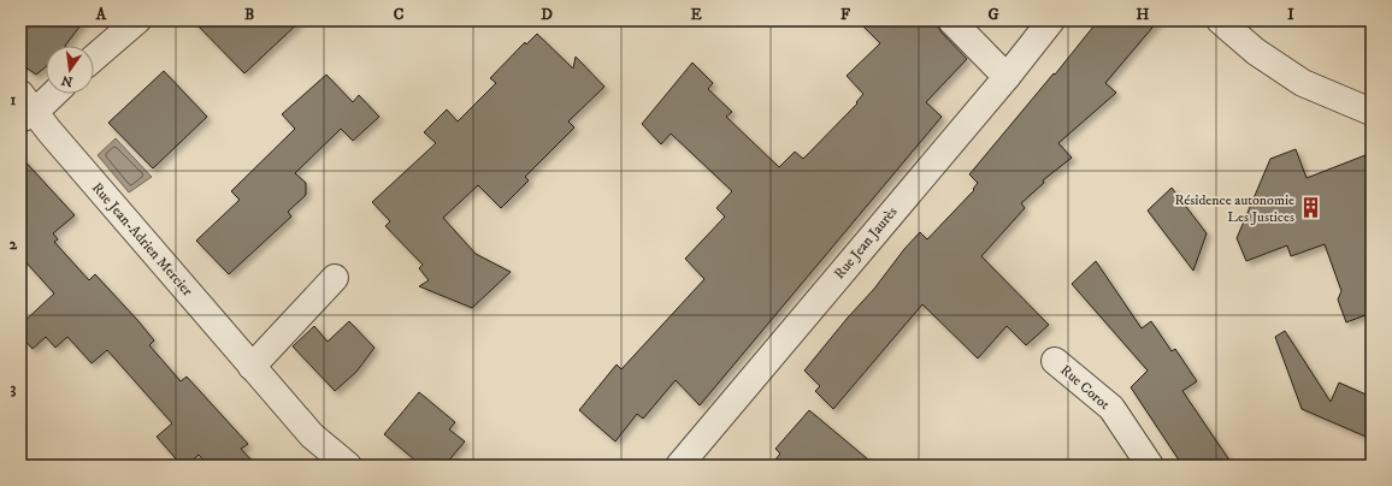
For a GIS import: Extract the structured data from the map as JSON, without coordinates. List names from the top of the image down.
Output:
{
  "streets": {
    "street": ["Rue Jean-Adrien Mercier", "Rue Jean Jaurès", "Rue Corot"]
  },
  "places": {
    "building": ["Résidence autonomie Les Justices"]
  },
  "north": "bottom",
  "grid": {
    "columns": [
      "A",
      "B",
      "C",
      "D",
      "E",
      "F",
      "G",
      "H",
      "I"
    ],
    "rows": ["1", "2", "3"]
  }
}
